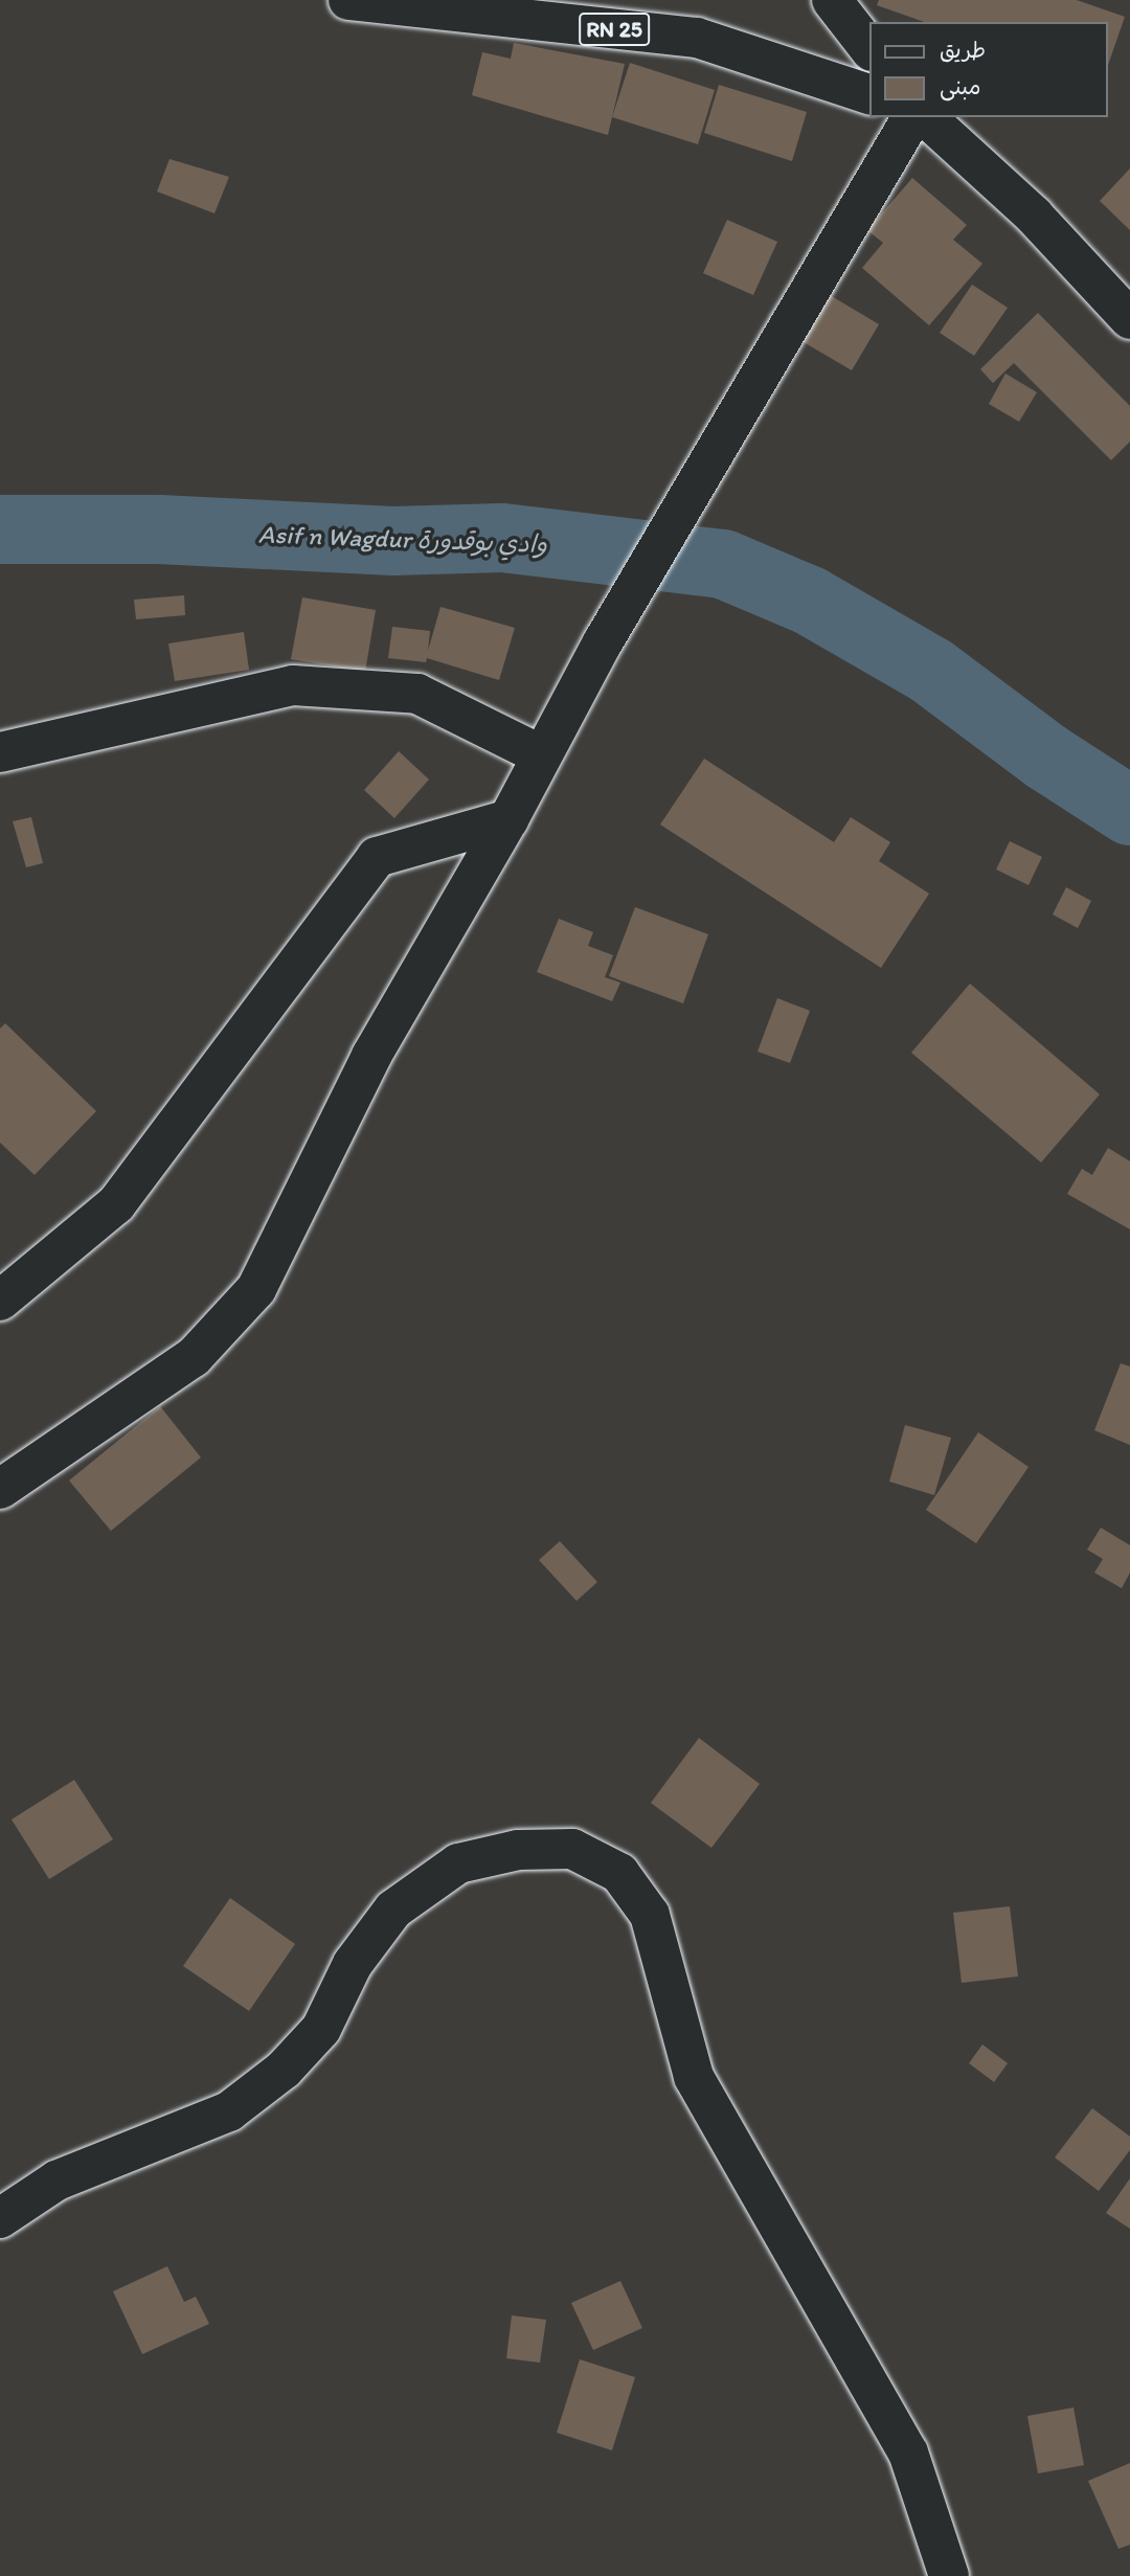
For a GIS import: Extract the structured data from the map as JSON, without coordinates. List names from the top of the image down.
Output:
{
  "streets": {
    "main road": ["RN 25"]
  },
  "water": ["Asif n Wagdur وادي بوقدورة"],
  "legend": ["طريق", "مبنى"]
}
